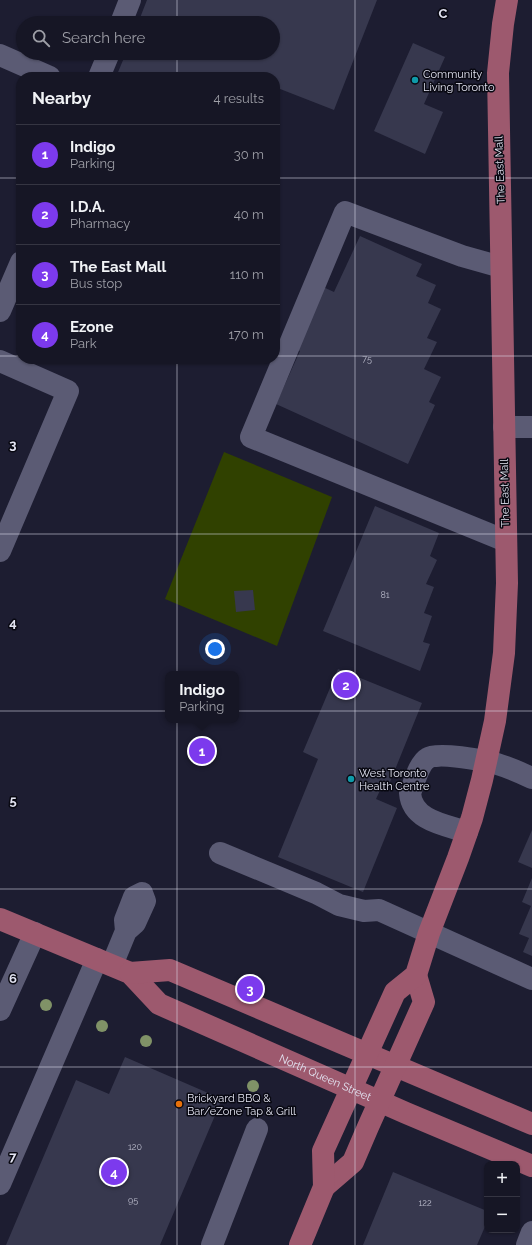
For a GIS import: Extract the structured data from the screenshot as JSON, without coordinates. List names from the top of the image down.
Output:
{
  "streets": {
    "main road": ["The East Mall", "North Queen Street"]
  },
  "places": ["Community Living Toronto", "West Toronto Health Centre", "Brickyard BBQ & Bar/eZone Tap & Grill"],
  "house_numbers": [
    "75",
    "81",
    "120",
    "95",
    "122"
  ],
  "page": {
    "search": "Search here",
    "heading": ["Nearby", "4 results"],
    "list": [
      {
        "mark": "1",
        "name": "Indigo",
        "note": "Parking",
        "value": "30 m"
      },
      {
        "mark": "2",
        "name": "I.D.A.",
        "note": "Pharmacy",
        "value": "40 m"
      },
      {
        "mark": "3",
        "name": "The East Mall",
        "note": "Bus stop",
        "value": "110 m"
      },
      {
        "mark": "4",
        "name": "Ezone",
        "note": "Park",
        "value": "170 m"
      }
    ],
    "pins": [
      "2",
      "1",
      "3",
      "4"
    ],
    "popup": ["Indigo", "Parking"],
    "map_buttons": ["+", "−"]
  },
  "grid": {
    "columns": ["C"],
    "rows": [
      "3",
      "4",
      "5",
      "6",
      "7"
    ]
  }
}
